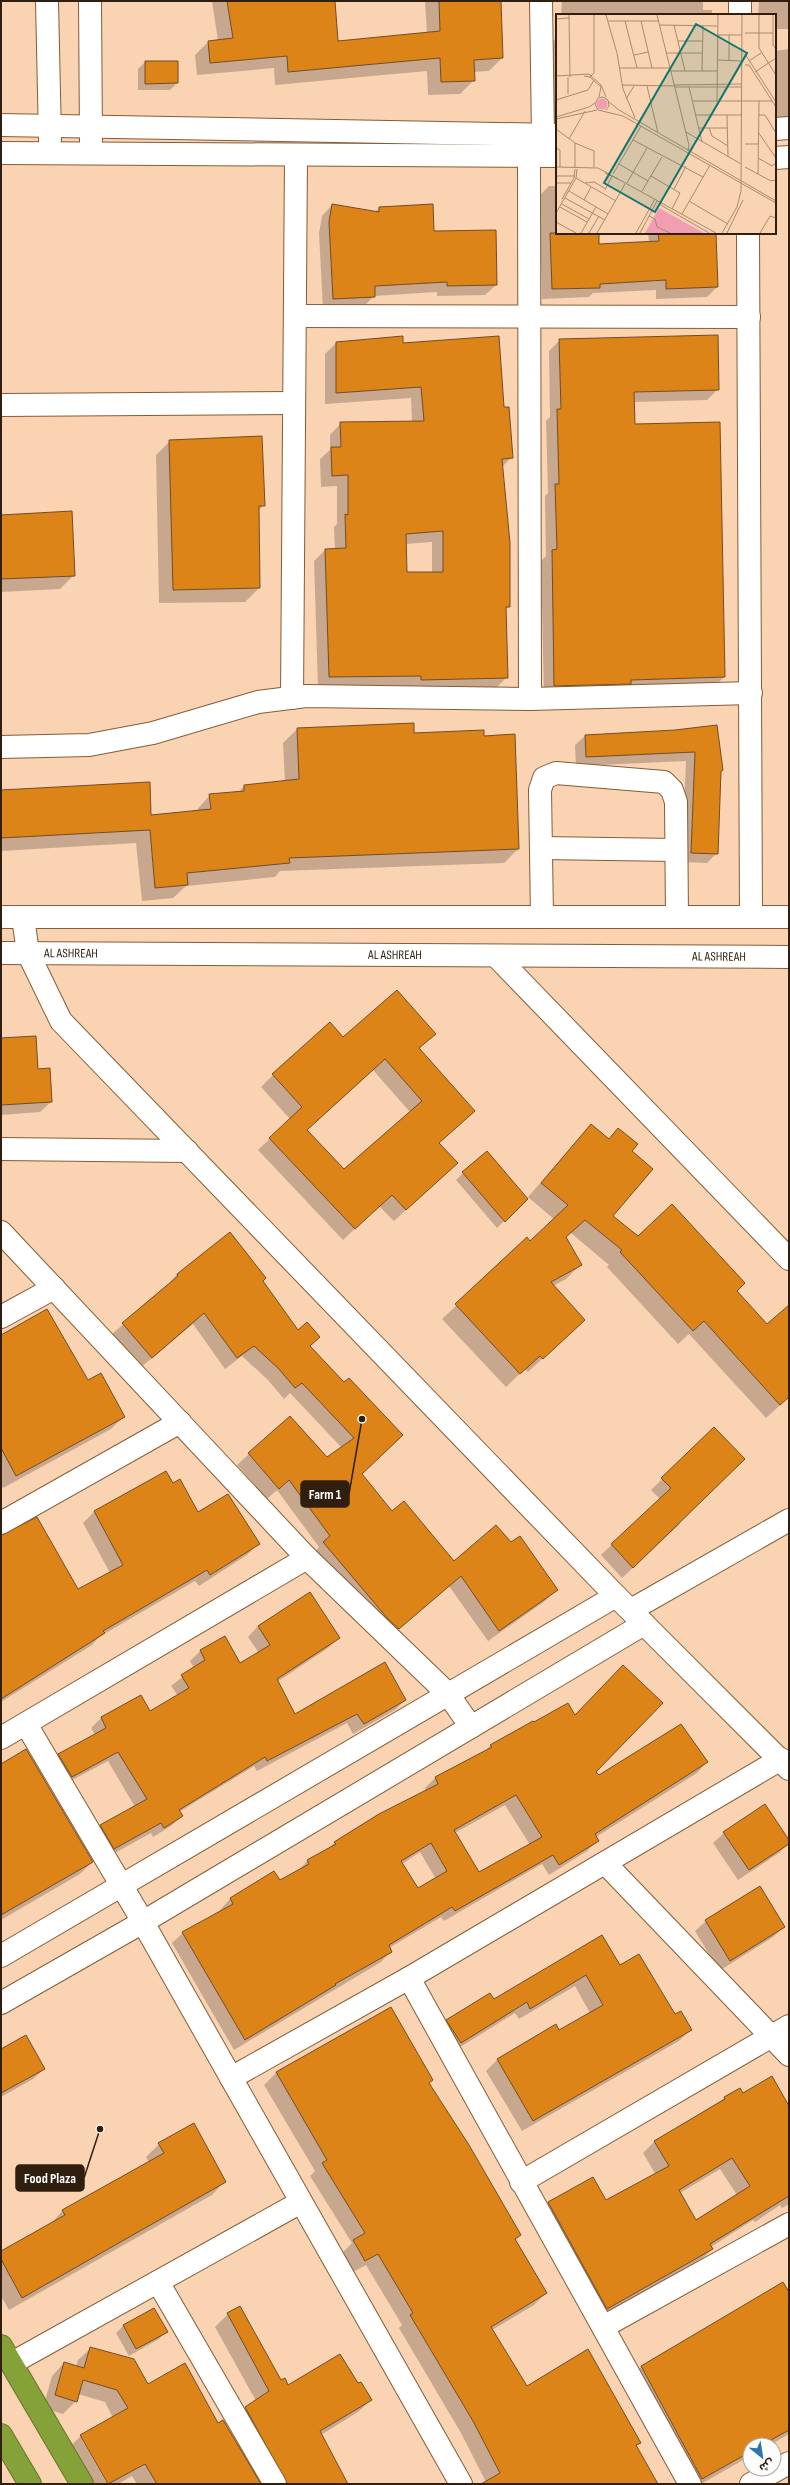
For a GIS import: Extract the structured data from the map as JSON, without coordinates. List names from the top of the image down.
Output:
{
  "streets": {
    "street": ["AL ASHREAH"]
  },
  "places": ["Farm 1", "Food Plaza"],
  "north": "bottom right"
}
